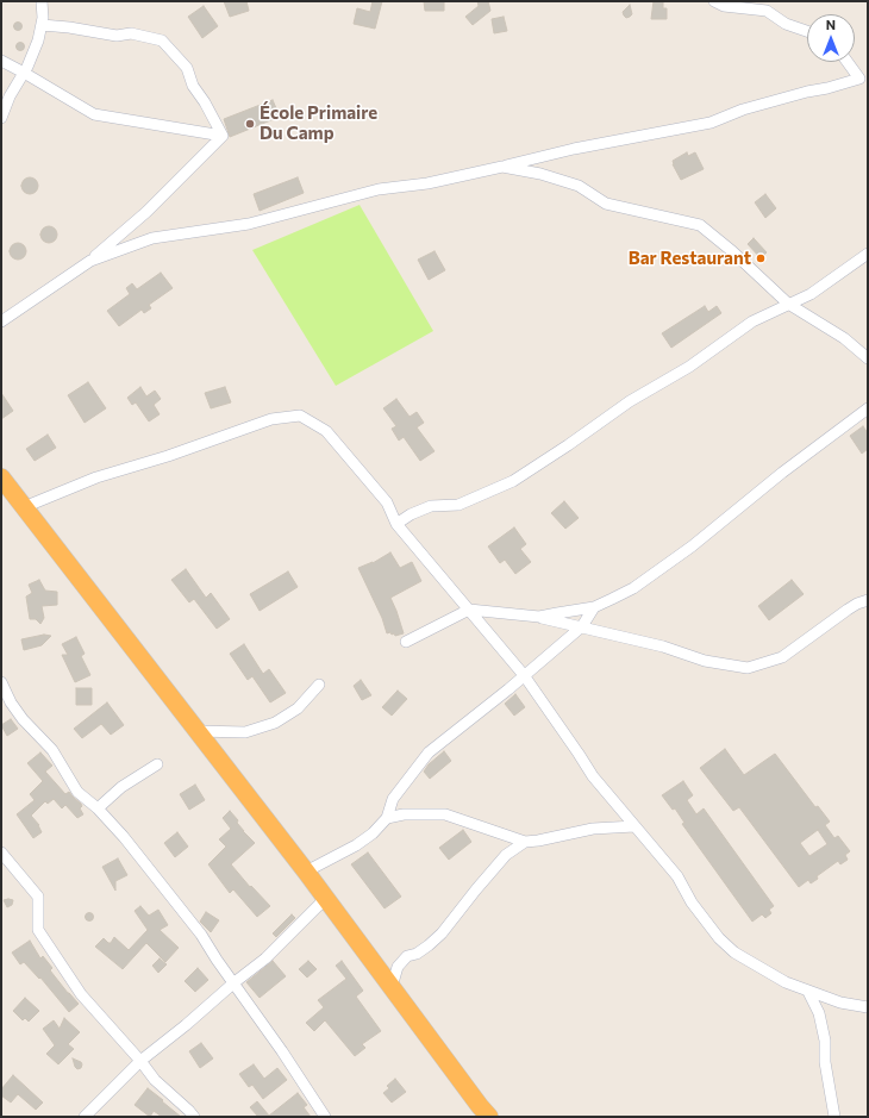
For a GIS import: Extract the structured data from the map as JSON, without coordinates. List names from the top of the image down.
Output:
{
  "places": ["École Primaire Du Camp", "Bar Restaurant"],
  "north": "top"
}
